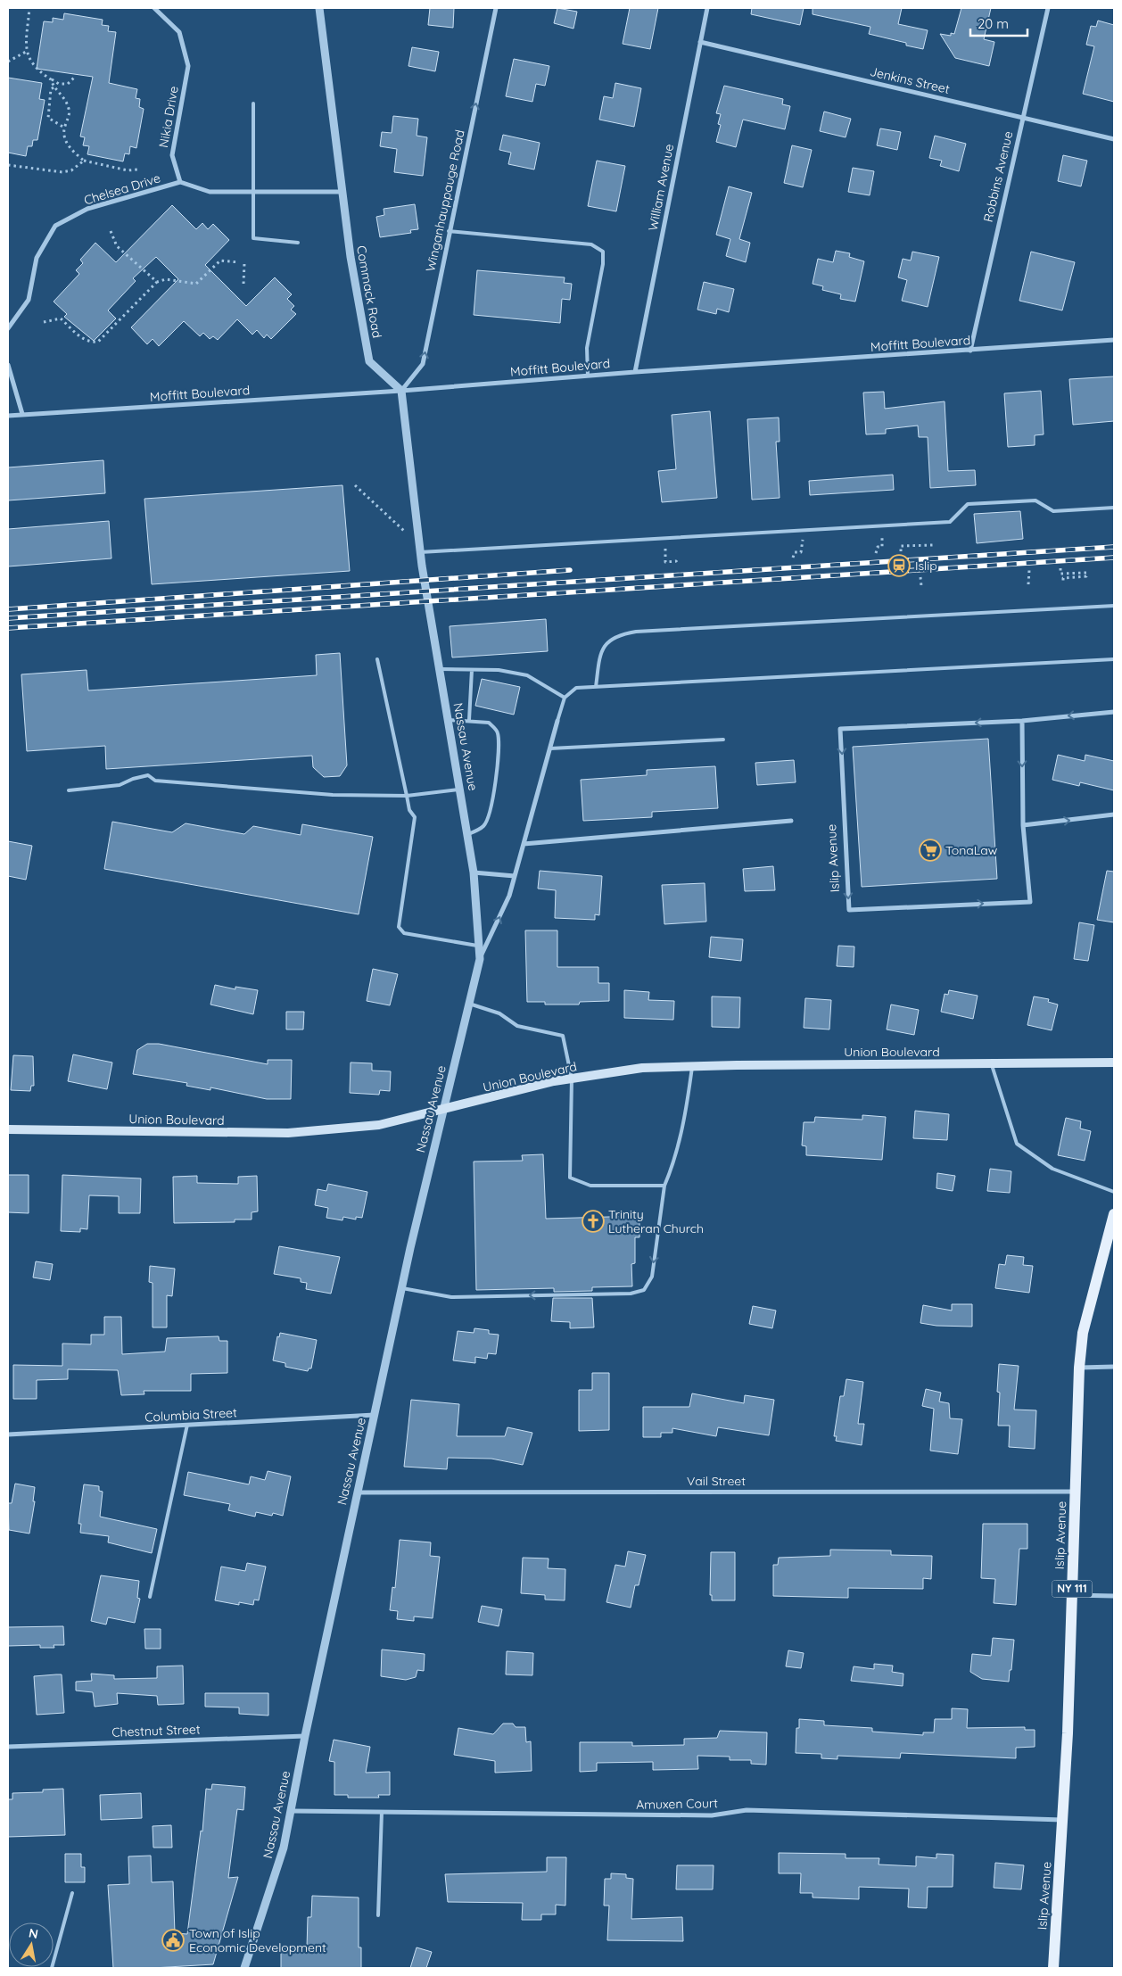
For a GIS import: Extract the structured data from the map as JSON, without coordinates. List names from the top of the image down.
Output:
{
  "streets": {
    "main road": ["Islip Avenue", "Union Boulevard", "NY 111"],
    "street": [
      "Jenkins Street",
      "Nikia Drive",
      "Robbins Avenue",
      "William Avenue",
      "Chelsea Drive",
      "Winganhauppauge Road",
      "Commack Road",
      "Moffitt Boulevard",
      "Nassau Avenue",
      "Columbia Street",
      "Vail Street",
      "Chestnut Street",
      "Amuxen Court"
    ]
  },
  "crossings": [
    ["Jenkins Street", "Robbins Avenue"],
    ["Jenkins Street", "William Avenue"],
    ["Nikia Drive", "Chelsea Drive"],
    ["Robbins Avenue", "Moffitt Boulevard"],
    ["William Avenue", "Moffitt Boulevard"],
    ["Winganhauppauge Road", "Commack Road"],
    ["Winganhauppauge Road", "Moffitt Boulevard"],
    ["Commack Road", "Moffitt Boulevard"],
    ["Nassau Avenue", "Union Boulevard"],
    ["Nassau Avenue", "Columbia Street"],
    ["Nassau Avenue", "Vail Street"],
    ["Nassau Avenue", "Chestnut Street"],
    ["Nassau Avenue", "Amuxen Court"],
    ["Islip Avenue", "Vail Street"],
    ["Islip Avenue", "Amuxen Court"]
  ],
  "one_way": ["Winganhauppauge Road"],
  "places": {
    "station": ["Islip"],
    "supermarket": ["TonaLaw"],
    "church": ["Trinity Lutheran Church"],
    "public building": ["Town of Islip Economic Development"]
  },
  "scale_bar": "20 m",
  "north": "top"
}
